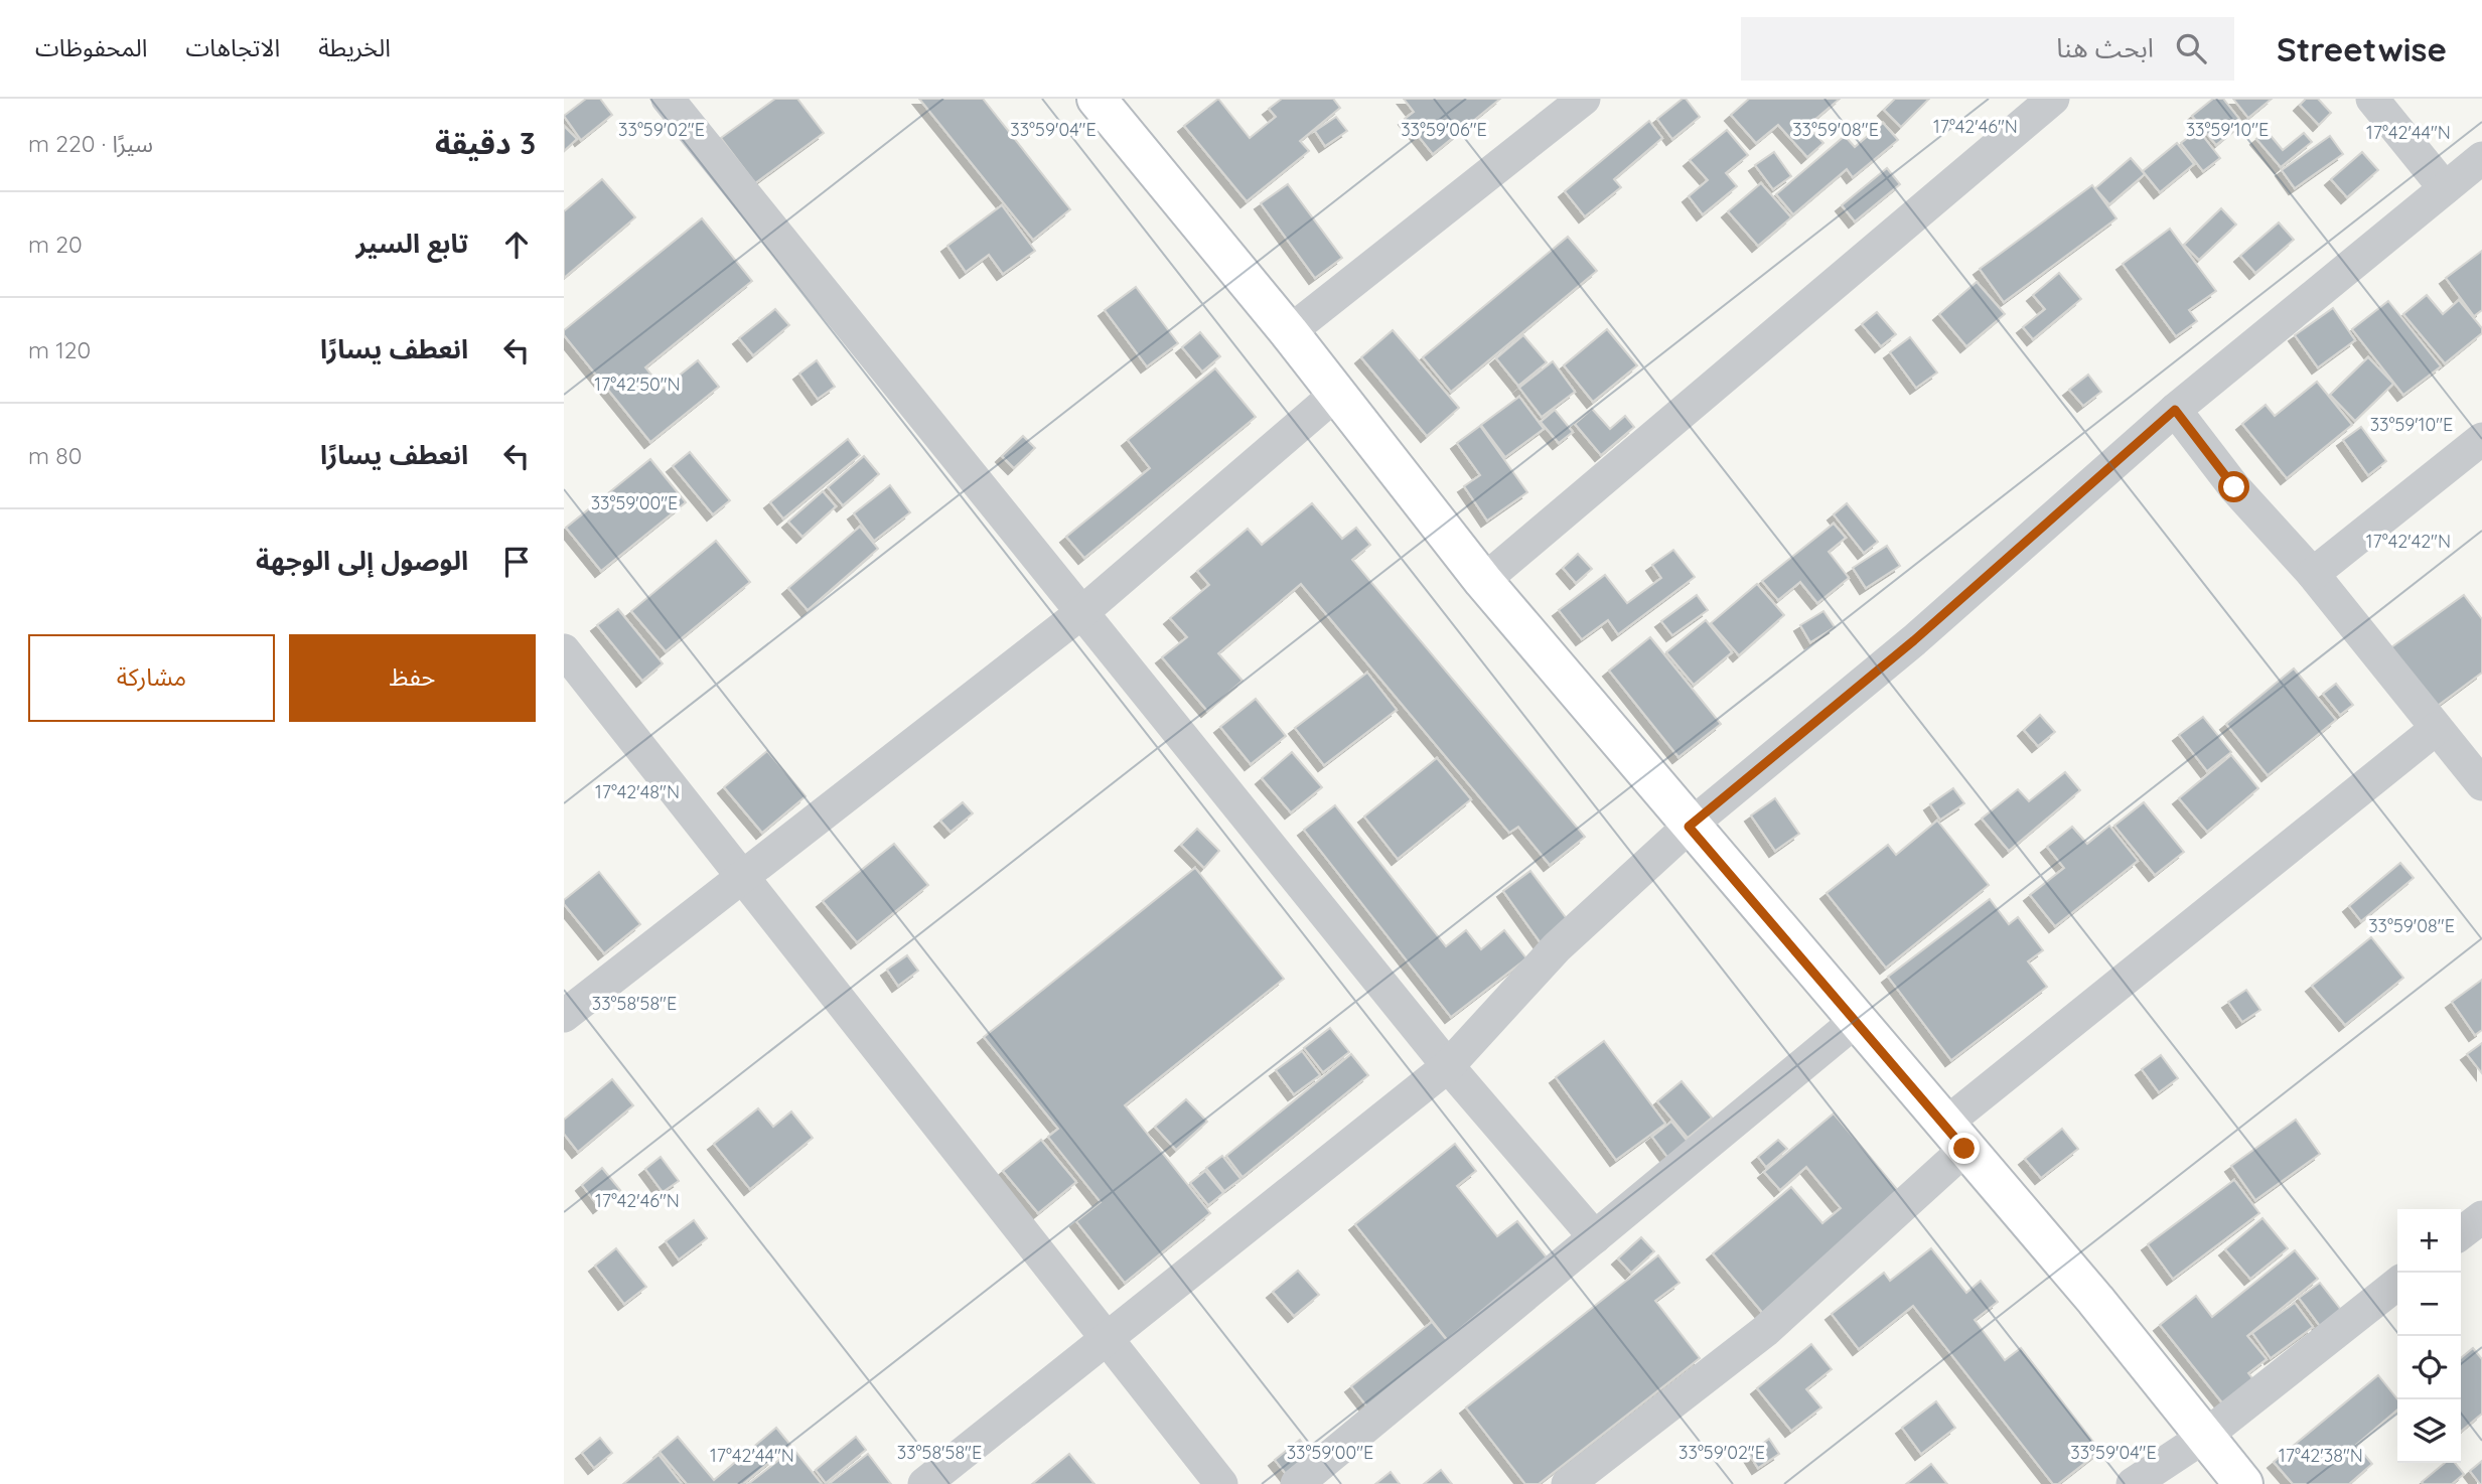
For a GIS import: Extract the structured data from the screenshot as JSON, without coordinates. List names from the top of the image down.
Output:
{
  "page": {
    "header": "Streetwise",
    "search": "ابحث هنا",
    "nav": ["الخريطة", "الاتجاهات", "المحفوظات"],
    "heading": ["3 دقيقة", "سيرًا · 220 m"],
    "list": [
      ["تابع السير", "20 m"],
      ["انعطف يسارًا", "120 m"],
      ["انعطف يسارًا", "80 m"],
      "الوصول إلى الوجهة"
    ],
    "buttons": ["حفظ", "مشاركة"],
    "map_buttons": ["+", "−"]
  },
  "coordinates": [
    "17°42'46\"N",
    "33°59'08\"E",
    "33°59'02\"E",
    "33°59'04\"E",
    "33°59'06\"E",
    "33°59'10\"E",
    "17°42'44\"N",
    "17°42'50\"N",
    "33°59'00\"E",
    "17°42'42\"N",
    "17°42'48\"N",
    "33°58'58\"E",
    "17°42'38\"N"
  ]
}
